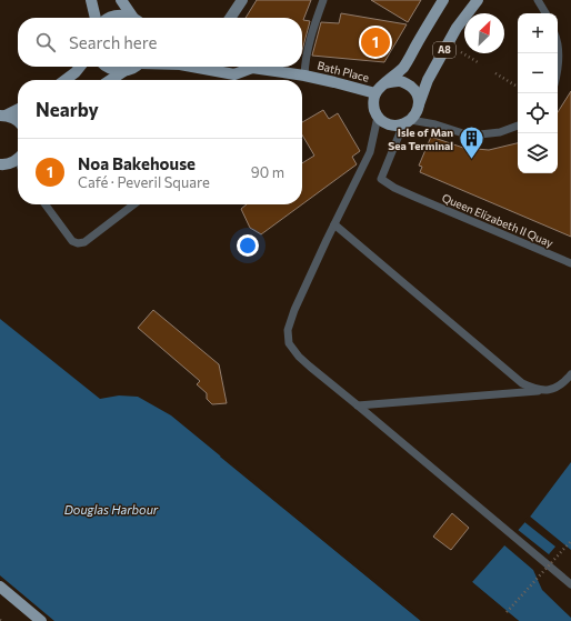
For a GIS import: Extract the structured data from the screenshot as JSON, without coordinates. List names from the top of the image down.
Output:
{
  "streets": {
    "main road": ["A8", "Bath Place"],
    "lane": ["Queen Elizabeth II Quay"]
  },
  "crossings": [
    ["A8", "Bath Place"],
    ["A8", "Queen Elizabeth II Quay"],
    ["Bath Place", "Queen Elizabeth II Quay"]
  ],
  "water": ["Douglas Harbour"],
  "places": {
    "building": ["Isle of Man Sea Terminal"]
  },
  "north": "top right",
  "page": {
    "map_buttons": ["+", "−"],
    "search": "Search here",
    "pins": "1",
    "heading": "Nearby",
    "list": [
      {
        "mark": "1",
        "name": "Noa Bakehouse",
        "note": "Café · Peveril Square",
        "value": "90 m"
      }
    ]
  }
}
